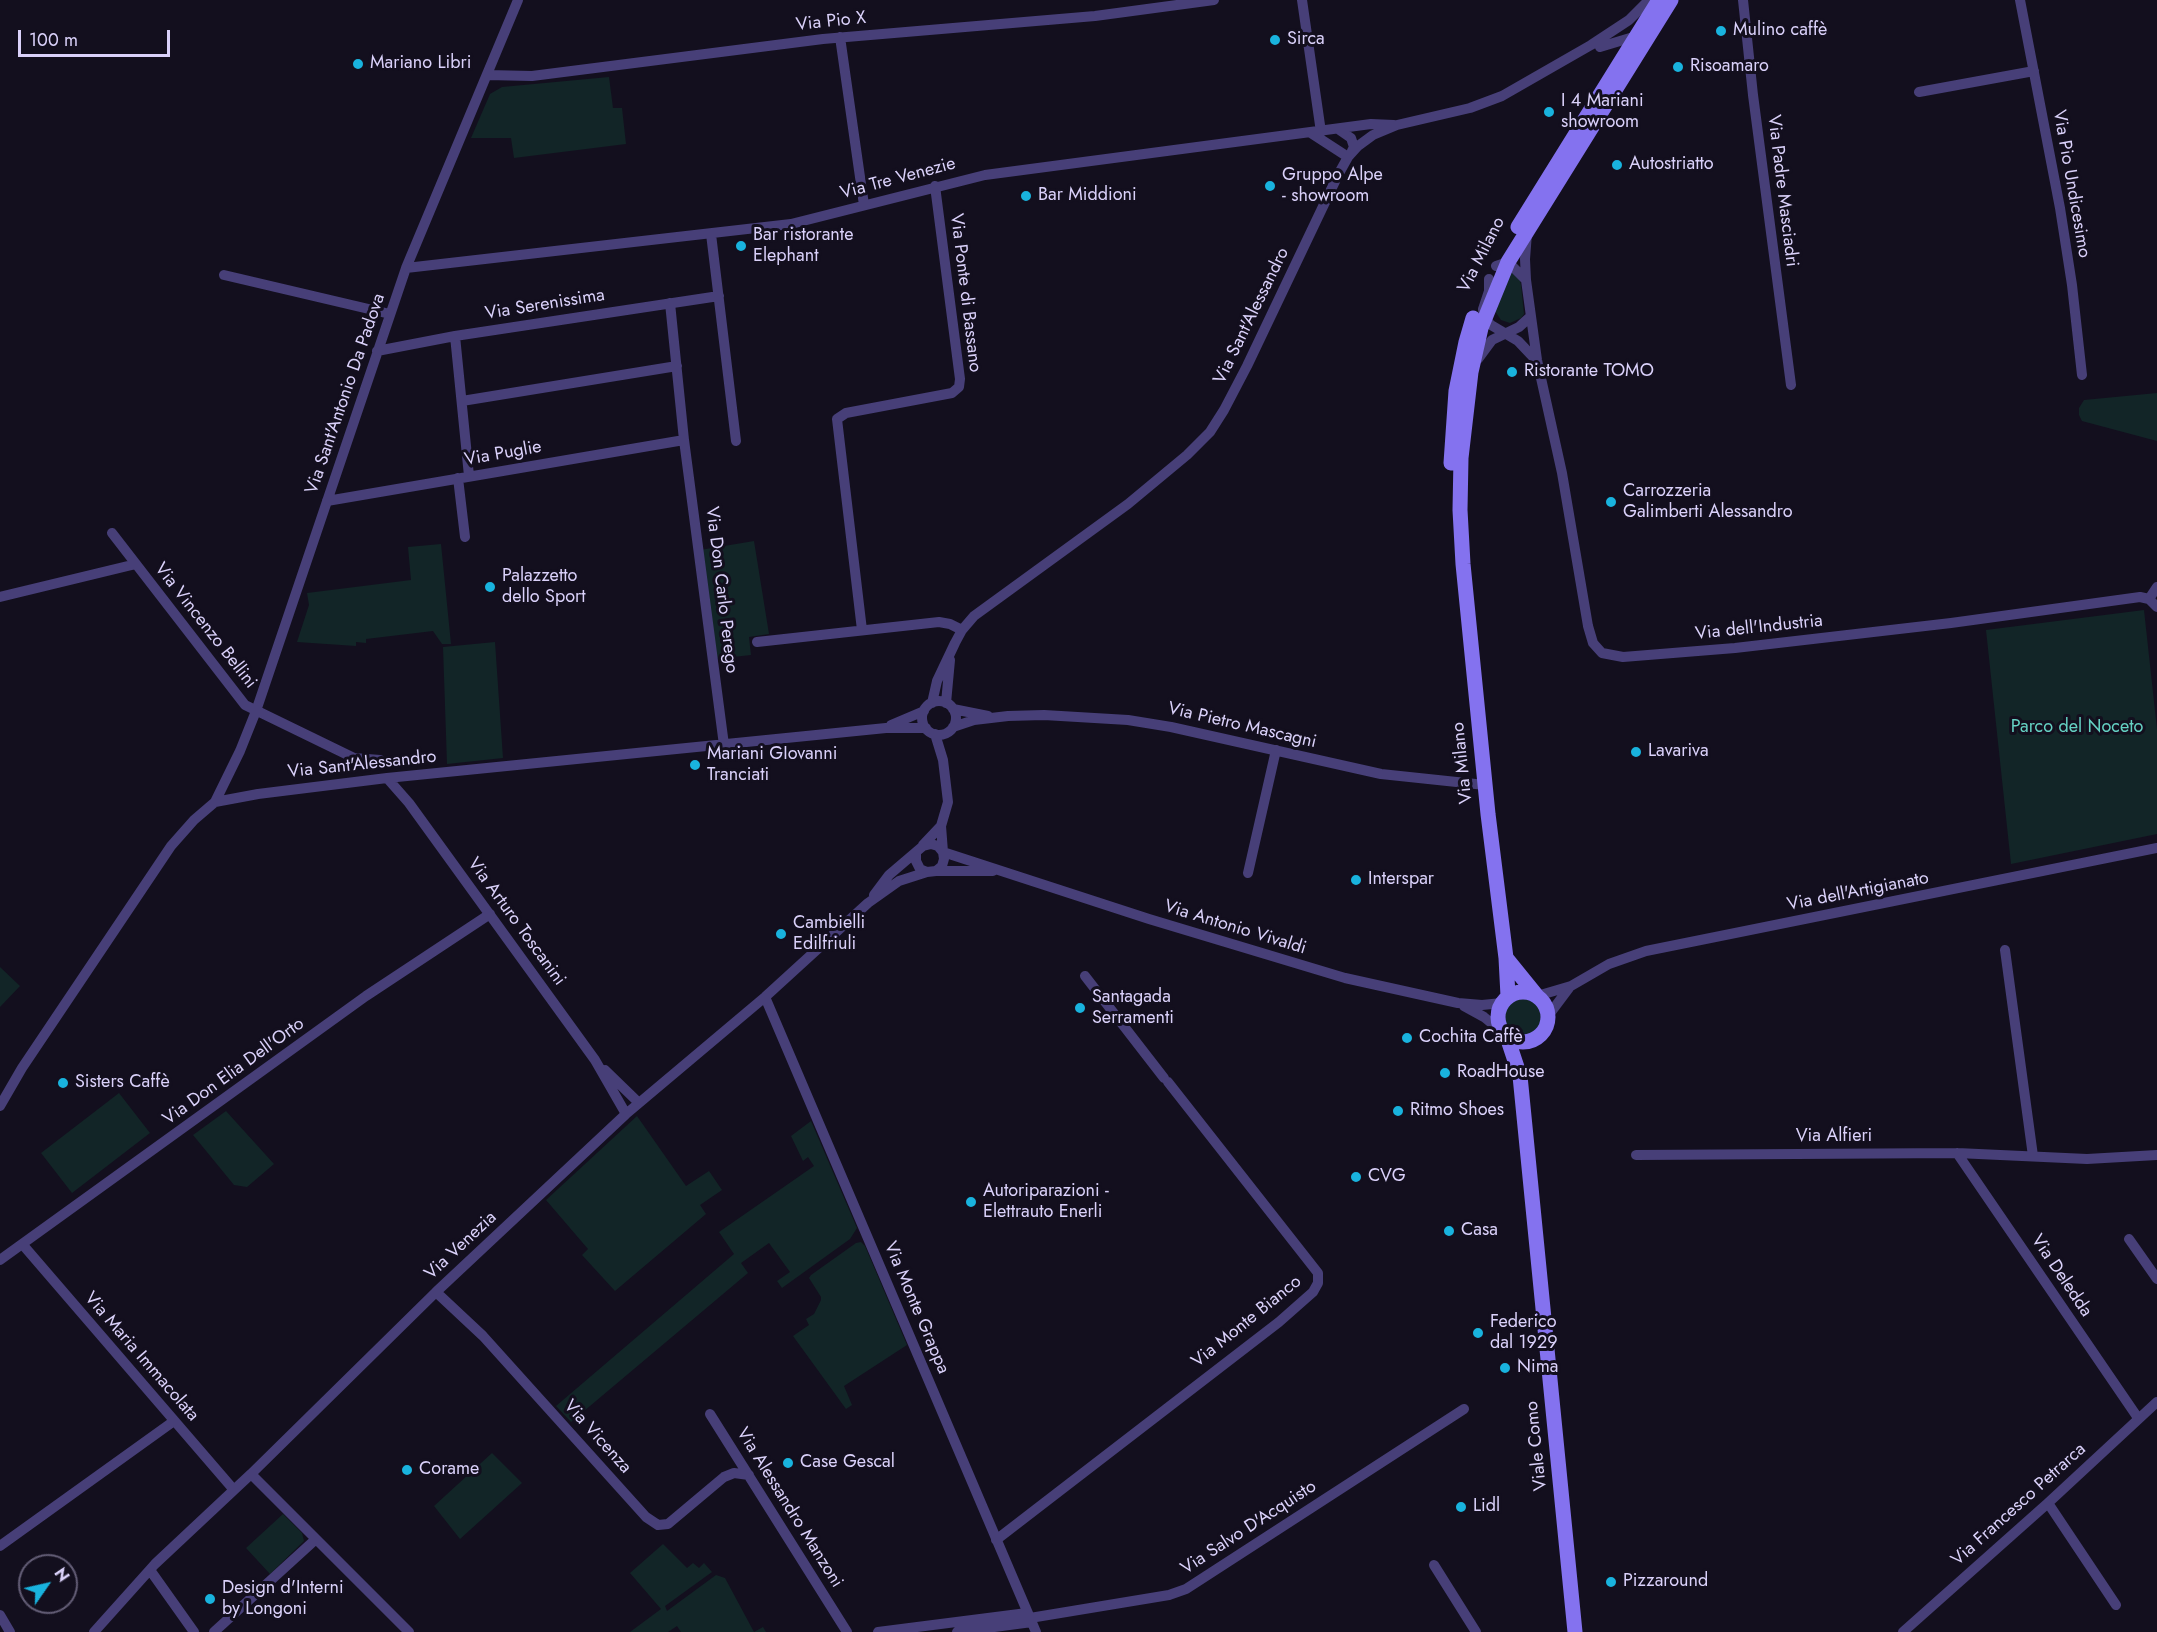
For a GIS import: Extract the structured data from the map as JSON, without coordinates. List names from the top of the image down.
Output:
{
  "streets": {
    "main road": ["Via Milano", "Viale Como"],
    "street": [
      "Via Pio X",
      "Via Tre Venezie",
      "Via Pio Undicesimo",
      "Via Padre Masciadri",
      "Via Ponte di Bassano",
      "Via Serenissima",
      "Via Sant'Alessandro",
      "Via Sant'Antonio Da Padova",
      "Via Puglie",
      "Via Don Carlo Perego",
      "Via Vincenzo Bellini",
      "Via dell'Industria",
      "Via Pietro Mascagni",
      "Via dell'Artigianato",
      "Via Arturo Toscanini",
      "Via Antonio Vivaldi",
      "Via Don Elia Dell'Orto",
      "Via Alfieri",
      "Via Venezia",
      "Via Deledda",
      "Via Monte Grappa",
      "Via Monte Bianco",
      "Via Maria Immacolata",
      "Via Vicenza",
      "Via Francesco Petrarca",
      "Via Alessandro Manzoni",
      "Via Salvo D'Acquisto"
    ]
  },
  "crossings": [
    ["Via Pio X", "Via Sant'Antonio Da Padova"],
    ["Via Tre Venezie", "Via Ponte di Bassano"],
    ["Via Tre Venezie", "Via Sant'Alessandro"],
    ["Via Tre Venezie", "Via Sant'Antonio Da Padova"],
    ["Via Milano", "Via Pietro Mascagni"],
    ["Via Milano", "Via dell'Artigianato"],
    ["Via Milano", "Viale Como"],
    ["Via Serenissima", "Via Sant'Antonio Da Padova"],
    ["Via Serenissima", "Via Don Carlo Perego"],
    ["Via Sant'Alessandro", "Via Sant'Antonio Da Padova"],
    ["Via Sant'Alessandro", "Via Don Carlo Perego"],
    ["Via Sant'Alessandro", "Via Pietro Mascagni"],
    ["Via Sant'Alessandro", "Via Arturo Toscanini"],
    ["Via Sant'Antonio Da Padova", "Via Puglie"],
    ["Via Sant'Antonio Da Padova", "Via Vincenzo Bellini"],
    ["Via Puglie", "Via Don Carlo Perego"],
    ["Via dell'Artigianato", "Viale Como"],
    ["Via Arturo Toscanini", "Via Don Elia Dell'Orto"],
    ["Via Antonio Vivaldi", "Via Venezia"],
    ["Via Don Elia Dell'Orto", "Via Maria Immacolata"],
    ["Via Alfieri", "Via Deledda"],
    ["Via Venezia", "Via Monte Grappa"],
    ["Via Venezia", "Via Maria Immacolata"],
    ["Via Venezia", "Via Vicenza"],
    ["Via Deledda", "Via Francesco Petrarca"],
    ["Via Monte Grappa", "Via Monte Bianco"],
    ["Via Monte Grappa", "Via Salvo D'Acquisto"],
    ["Via Vicenza", "Via Alessandro Manzoni"]
  ],
  "parks": ["Parco del Noceto"],
  "places": [
    "Mulino caffè",
    "Sirca",
    "Mariano Libri",
    "Risoamaro",
    "I 4 Mariani showroom",
    "Autostriatto",
    "Gruppo Alpe - showroom",
    "Bar Middioni",
    "Bar ristorante Elephant",
    "Ristorante TOMO",
    "Carrozzeria Galimberti Alessandro",
    "Palazzetto dello Sport",
    "Lavariva",
    "Mariani GIovanni Tranciati",
    "Interspar",
    "Cambielli Edilfriuli",
    "Santagada Serramenti",
    "Cochita Caffè",
    "RoadHouse",
    "Sisters Caffè",
    "Ritmo Shoes",
    "CVG",
    "Autoriparazioni - Elettrauto Enerli",
    "Casa",
    "Federico dal 1929",
    "Nima",
    "Case Gescal",
    "Corame",
    "Lidl",
    "Pizzaround",
    "Design d'Interni by Longoni"
  ],
  "scale_bar": "100 m",
  "north": "top right"
}
